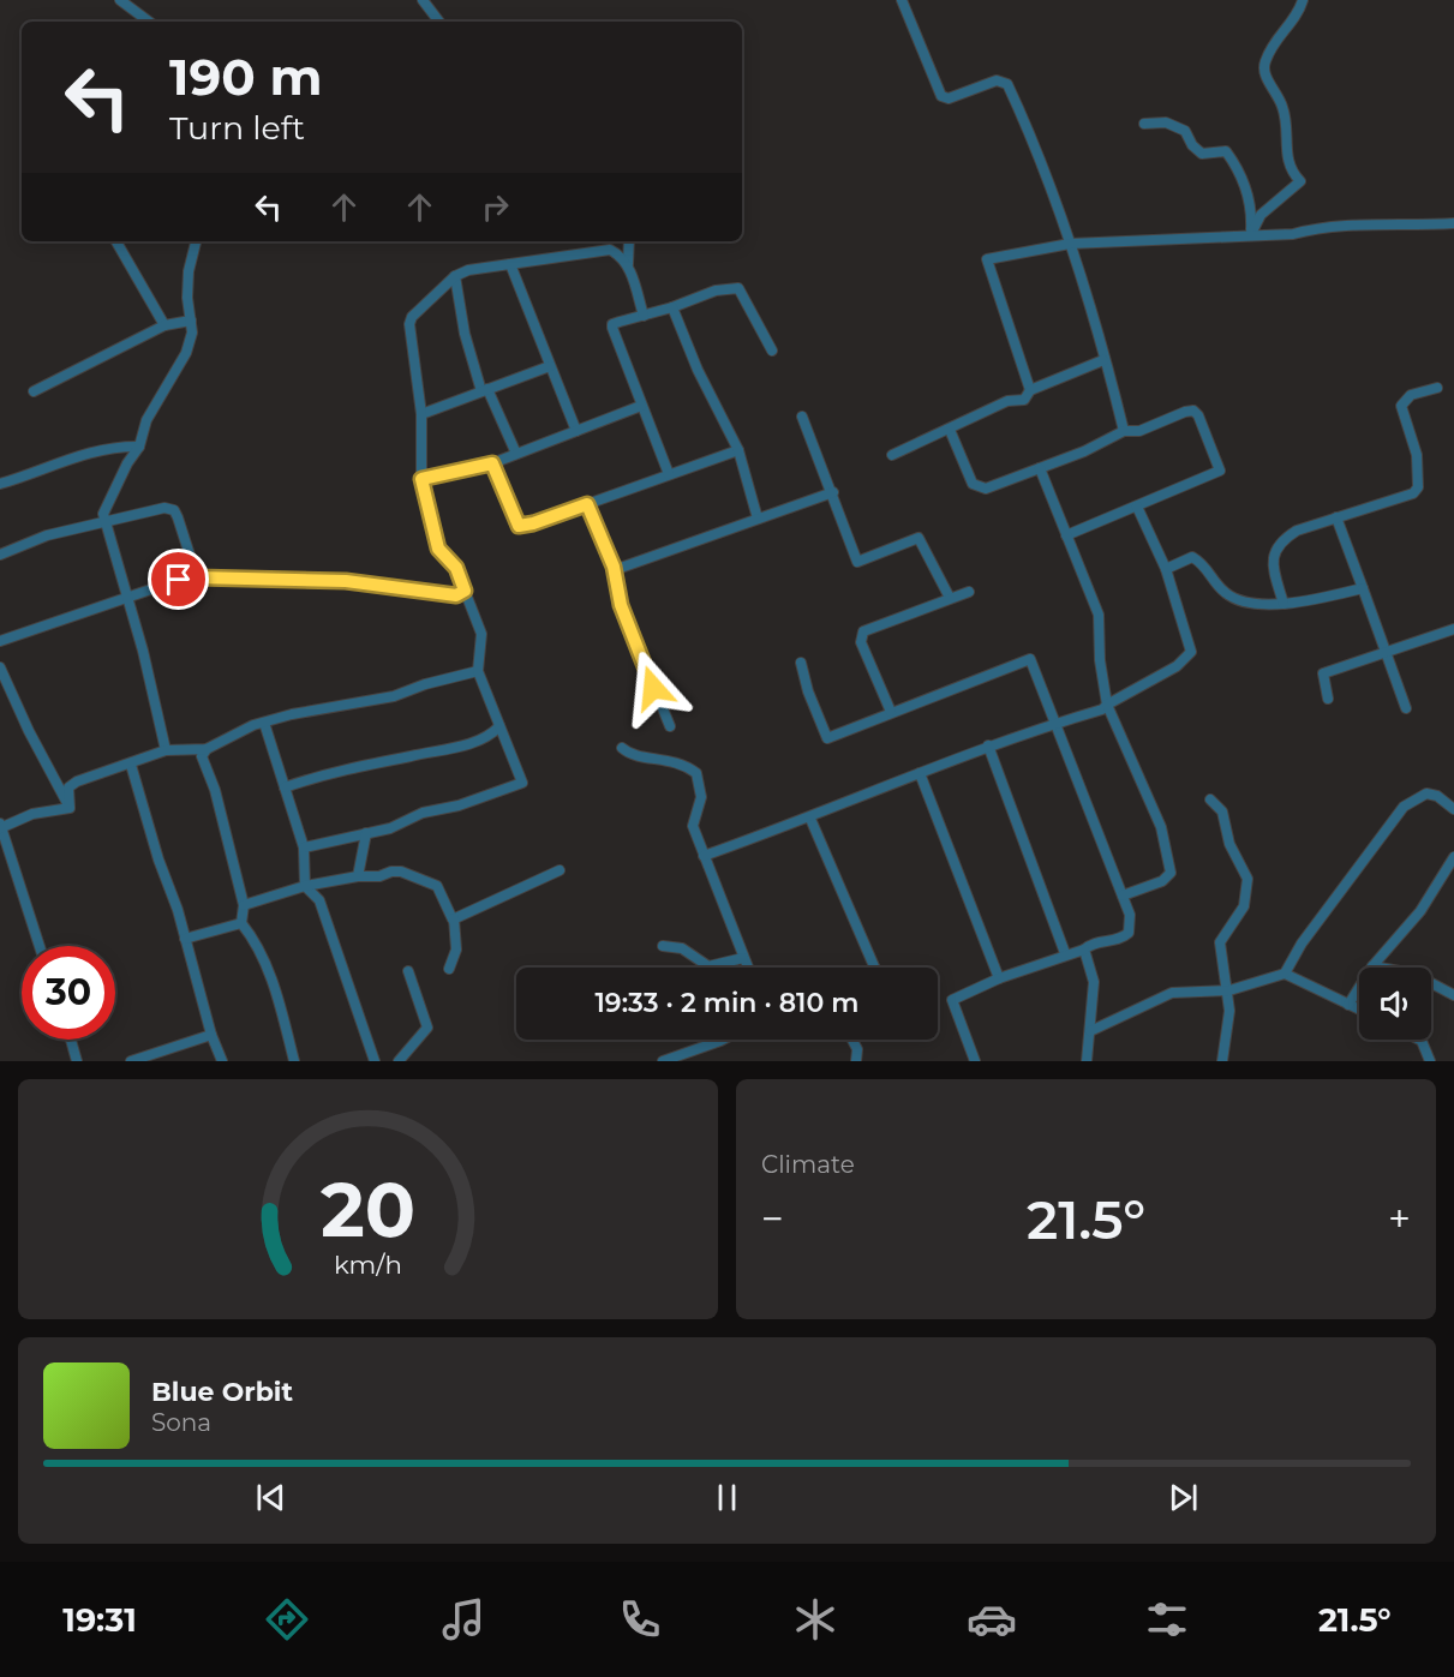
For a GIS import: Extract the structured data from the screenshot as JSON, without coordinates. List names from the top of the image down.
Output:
{
  "page": {
    "turn": ["190 m", "Turn left"],
    "limit": "30",
    "trip": "19:33 · 2 min · 810 m",
    "tile": "Climate",
    "heat": ["−", "21.5°", "+"],
    "song": ["Blue Orbit", "Sona"],
    "tabs": ["19:31", "21.5°"],
    "gauge": ["20", "km/h"]
  }
}
